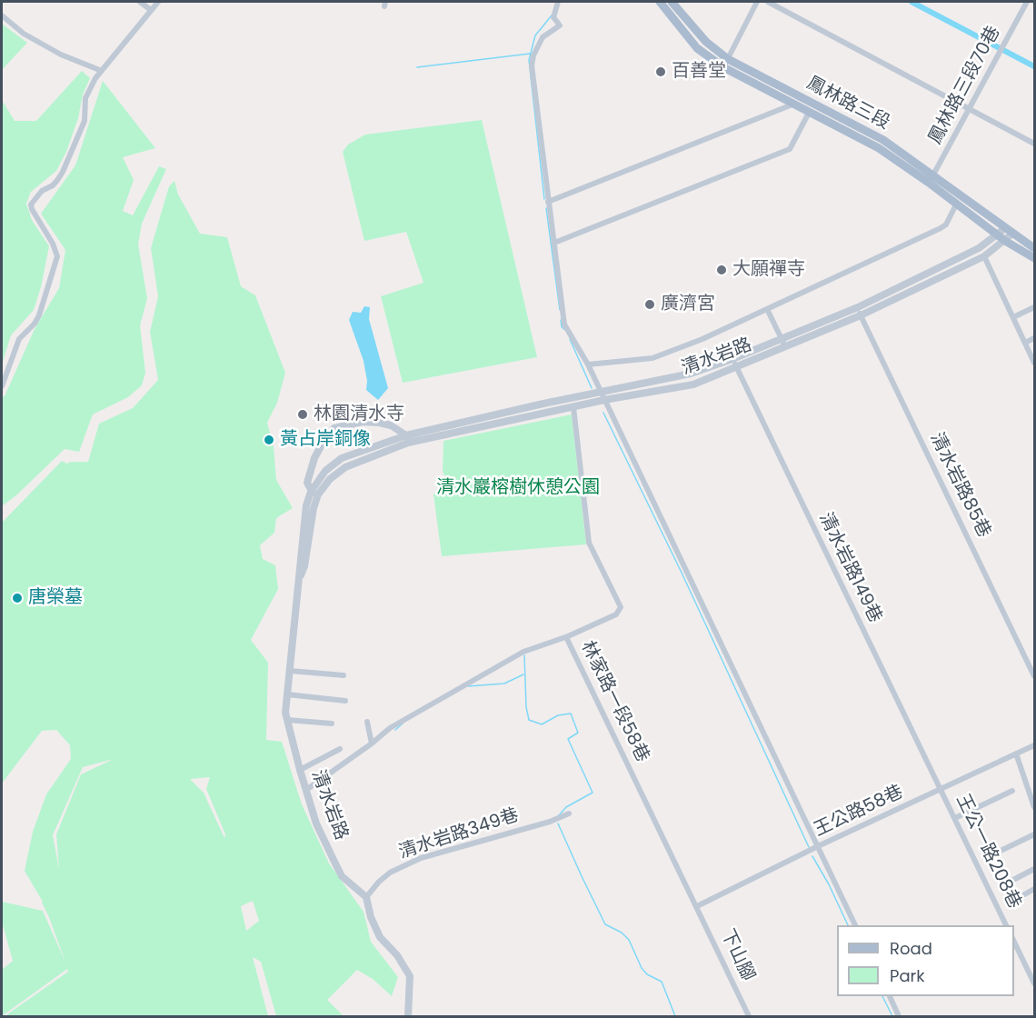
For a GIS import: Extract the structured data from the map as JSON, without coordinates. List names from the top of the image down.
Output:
{
  "streets": {
    "main road": ["鳳林路三段"],
    "street": [
      "鳳林路三段70巷",
      "清水岩路",
      "清水岩路85巷",
      "清水岩路149巷",
      "林家路一段58巷",
      "王公路58巷",
      "清水岩路349巷",
      "王公一路208巷",
      "下山腳"
    ]
  },
  "crossings": [
    ["鳳林路三段70巷", "鳳林路三段"],
    ["鳳林路三段", "清水岩路"],
    ["清水岩路", "清水岩路85巷"],
    ["清水岩路", "清水岩路149巷"],
    ["清水岩路", "林家路一段58巷"],
    ["清水岩路", "清水岩路349巷"],
    ["清水岩路149巷", "王公路58巷"],
    ["清水岩路149巷", "王公一路208巷"],
    ["林家路一段58巷", "王公路58巷"],
    ["林家路一段58巷", "下山腳"],
    ["王公路58巷", "王公一路208巷"],
    ["王公路58巷", "下山腳"]
  ],
  "parks": ["清水巖榕樹休憩公園"],
  "places": [
    "百善堂",
    "大願禪寺",
    "廣濟宮",
    "林園清水寺",
    "黃占岸銅像",
    "唐榮墓"
  ],
  "legend": ["Road", "Park"]
}
